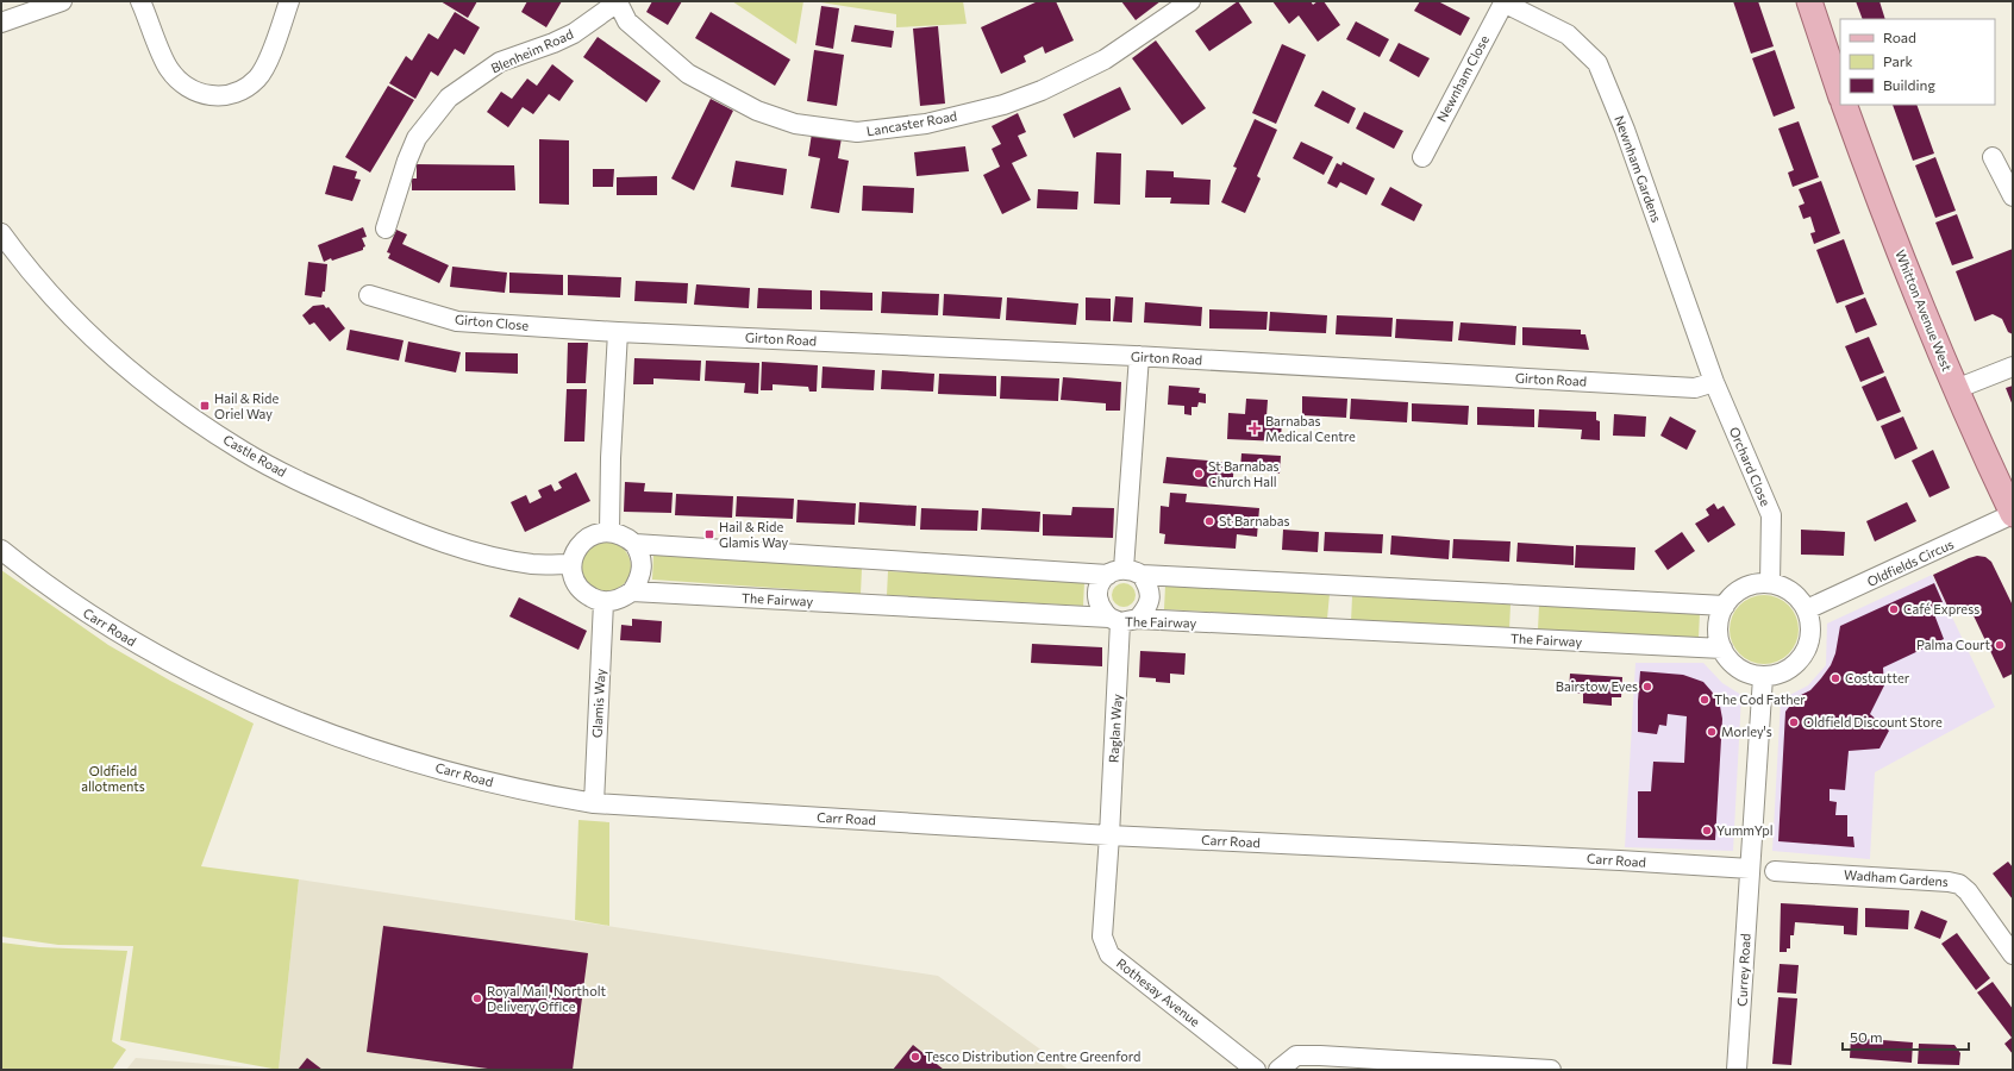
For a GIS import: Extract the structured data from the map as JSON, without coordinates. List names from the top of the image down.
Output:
{
  "streets": {
    "main road": ["Whitton Avenue West"],
    "street": [
      "Blenheim Road",
      "Newnham Close",
      "Lancaster Road",
      "Newnham Gardens",
      "Girton Close",
      "Girton Road",
      "Castle Road",
      "Orchard Close",
      "Oldfields Circus",
      "The Fairway",
      "Carr Road",
      "Glamis Way",
      "Raglan Way",
      "Wadham Gardens",
      "Currey Road",
      "Rothesay Avenue"
    ]
  },
  "crossings": [
    ["Blenheim Road", "Lancaster Road"],
    ["Newnham Close", "Newnham Gardens"],
    ["Newnham Gardens", "Girton Road"],
    ["Newnham Gardens", "Orchard Close"],
    ["Whitton Avenue West", "Oldfields Circus"],
    ["Girton Close", "Girton Road"],
    ["Girton Road", "Orchard Close"],
    ["Castle Road", "The Fairway"],
    ["Castle Road", "Glamis Way"],
    ["Orchard Close", "Oldfields Circus"],
    ["Orchard Close", "The Fairway"],
    ["Oldfields Circus", "The Fairway"],
    ["The Fairway", "Glamis Way"],
    ["The Fairway", "Raglan Way"],
    ["Carr Road", "Glamis Way"],
    ["Carr Road", "Raglan Way"],
    ["Carr Road", "Currey Road"],
    ["Carr Road", "Rothesay Avenue"],
    ["Raglan Way", "Rothesay Avenue"]
  ],
  "parks": ["Oldfield allotments"],
  "places": {
    "transit": ["Hail & Ride Oriel Way", "Hail & Ride Glamis Way"],
    "health": ["Barnabas Medical Centre"],
    "other": [
      "St Barnabas Church Hall",
      "St Barnabas",
      "Café Express",
      "Palma Court",
      "Costcutter",
      "Bairstow Eves",
      "The Cod Father",
      "Oldfield Discount Store",
      "Morley's",
      "YummYpl",
      "Royal Mail, Northolt Delivery Office",
      "Tesco Distribution Centre Greenford"
    ]
  },
  "legend": ["Road", "Park", "Building"],
  "scale_bar": "50 m"
}
